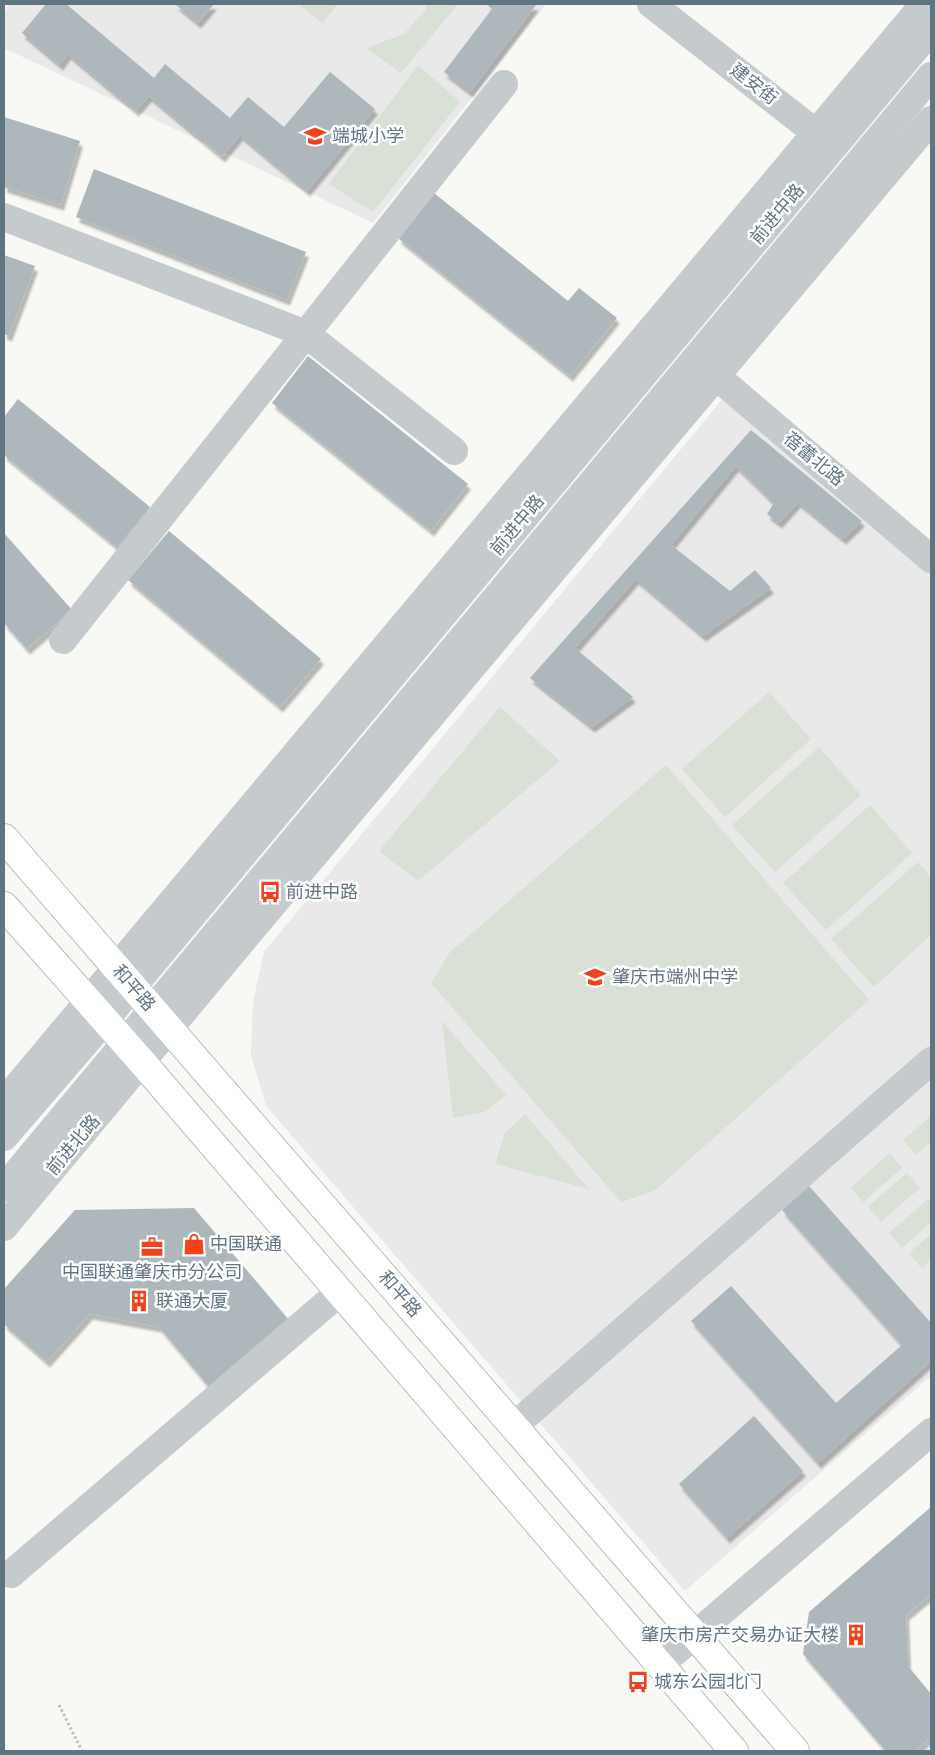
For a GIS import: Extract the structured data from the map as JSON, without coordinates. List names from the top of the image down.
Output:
{
  "streets": {
    "main road": ["和平路"],
    "street": [
      "建安街",
      "前进中路",
      "蓓蕾北路",
      "前进北路"
    ]
  },
  "crossings": [
    ["建安街", "前进中路"],
    ["前进中路", "和平路"]
  ],
  "places": {
    "school or university": ["端城小学", "肇庆市端州中学"],
    "bus stop": ["前进中路", "城东公园北门"],
    "shop": ["中国联通"],
    "office": ["中国联通肇庆市分公司"],
    "building": ["联通大厦", "肇庆市房产交易办证大楼"]
  }
}
